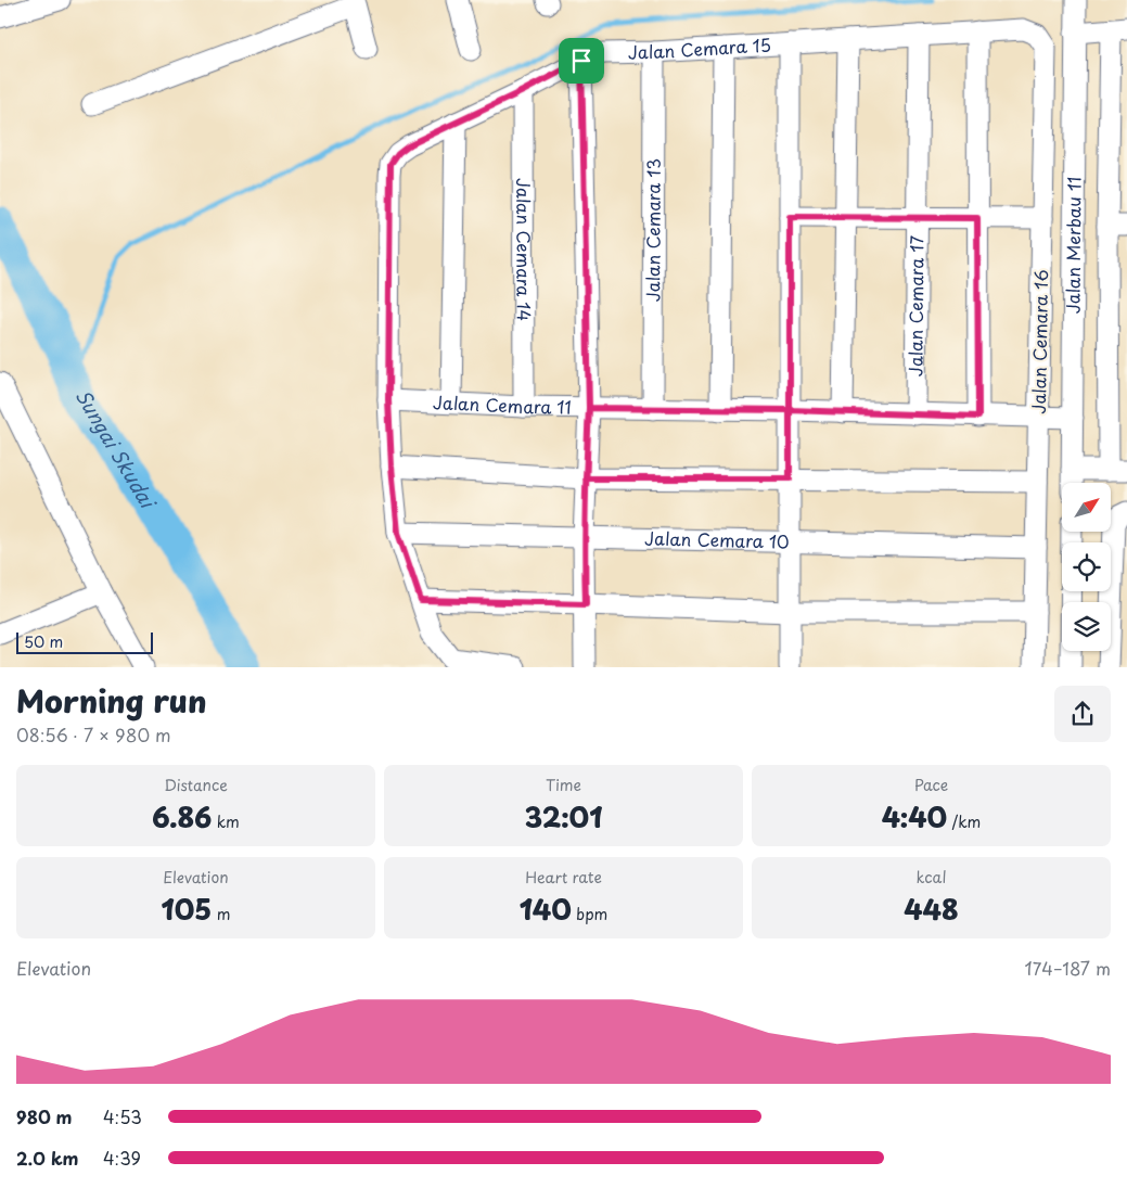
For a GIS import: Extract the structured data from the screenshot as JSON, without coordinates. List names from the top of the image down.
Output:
{
  "streets": {
    "street": [
      "Jalan Cemara 15",
      "Jalan Cemara 13",
      "Jalan Merbau 11",
      "Jalan Cemara 14",
      "Jalan Cemara 17",
      "Jalan Cemara 16",
      "Jalan Cemara 11",
      "Jalan Cemara 10"
    ]
  },
  "crossings": [
    ["Jalan Cemara 15", "Jalan Cemara 13"],
    ["Jalan Cemara 15", "Jalan Cemara 14"],
    ["Jalan Cemara 15", "Jalan Cemara 17"],
    ["Jalan Cemara 15", "Jalan Cemara 16"],
    ["Jalan Cemara 15", "Jalan Cemara 11"],
    ["Jalan Cemara 15", "Jalan Cemara 10"],
    ["Jalan Cemara 13", "Jalan Cemara 11"],
    ["Jalan Merbau 11", "Jalan Cemara 11"],
    ["Jalan Cemara 14", "Jalan Cemara 11"],
    ["Jalan Cemara 17", "Jalan Cemara 11"],
    ["Jalan Cemara 16", "Jalan Cemara 11"],
    ["Jalan Cemara 16", "Jalan Cemara 10"]
  ],
  "water": ["Sungai Skudai"],
  "scale_bar": "50 m",
  "north": "top right",
  "page": {
    "scale": "50 m",
    "heading": ["Morning run", "08:56 · 7 × 980 m"],
    "stats": [
      ["Distance", "6.86 km"],
      ["Time", "32:01"],
      ["Pace", "4:40 /km"],
      ["Elevation", "105 m"],
      ["Heart rate", "140 bpm"],
      ["kcal", "448"]
    ],
    "chart": ["Elevation", "174–187 m"],
    "list": [
      {
        "name": "980 m",
        "note": "4:53"
      },
      {
        "name": "2.0 km",
        "note": "4:39"
      }
    ]
  }
}
